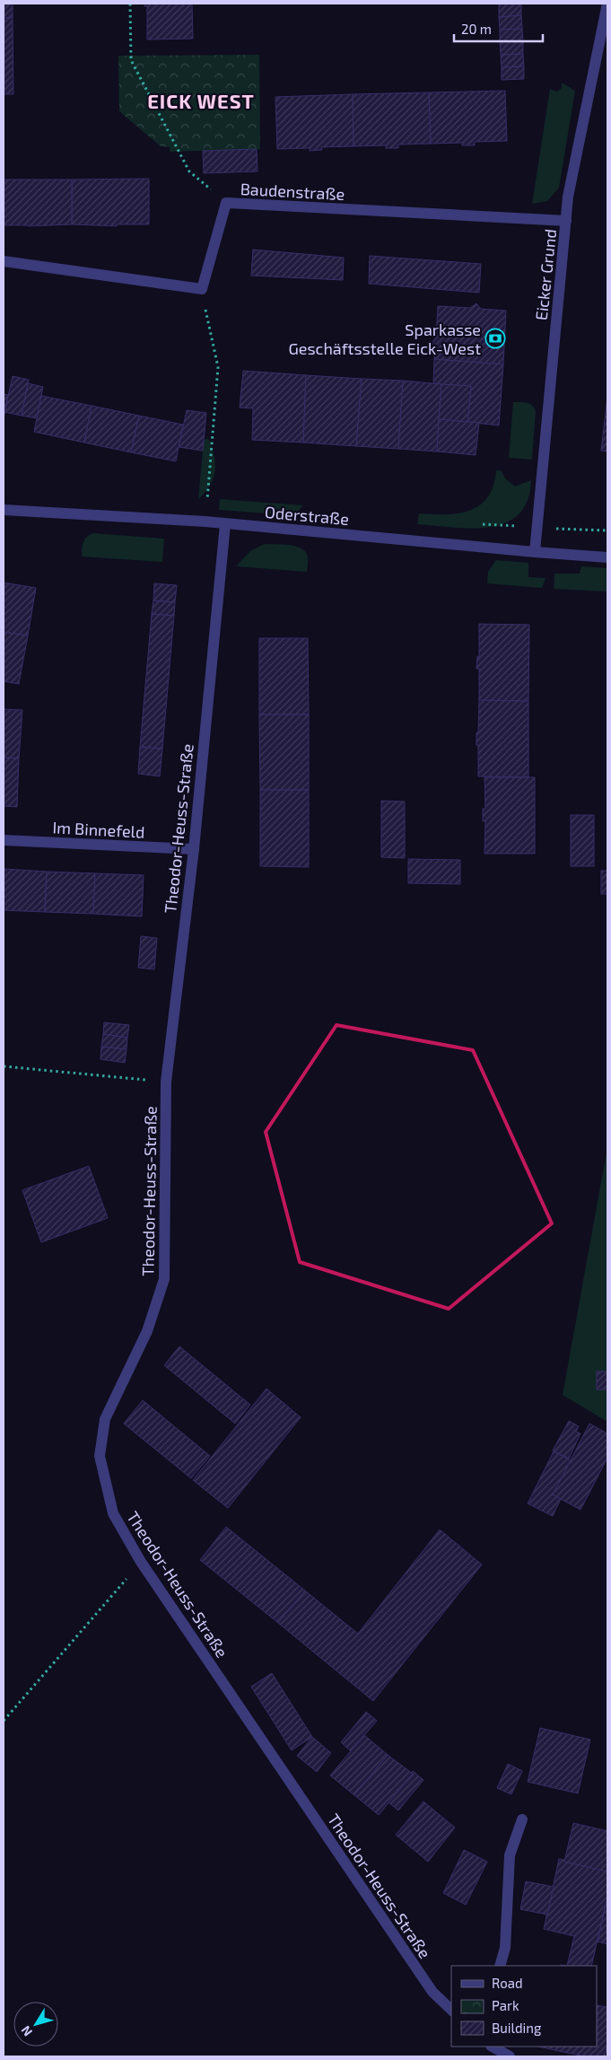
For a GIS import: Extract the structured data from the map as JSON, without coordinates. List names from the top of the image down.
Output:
{
  "streets": {
    "street": [
      "Baudenstraße",
      "Eicker Grund",
      "Oderstraße",
      "Theodor-Heuss-Straße",
      "Im Binnefeld"
    ]
  },
  "crossings": [
    ["Baudenstraße", "Eicker Grund"],
    ["Eicker Grund", "Oderstraße"],
    ["Oderstraße", "Theodor-Heuss-Straße"],
    ["Theodor-Heuss-Straße", "Im Binnefeld"]
  ],
  "districts": ["EICK WEST"],
  "places": {
    "bank": ["Sparkasse Geschäftsstelle Eick-West"]
  },
  "legend": ["Road", "Park", "Building"],
  "scale_bar": "20 m",
  "north": "bottom left"
}
